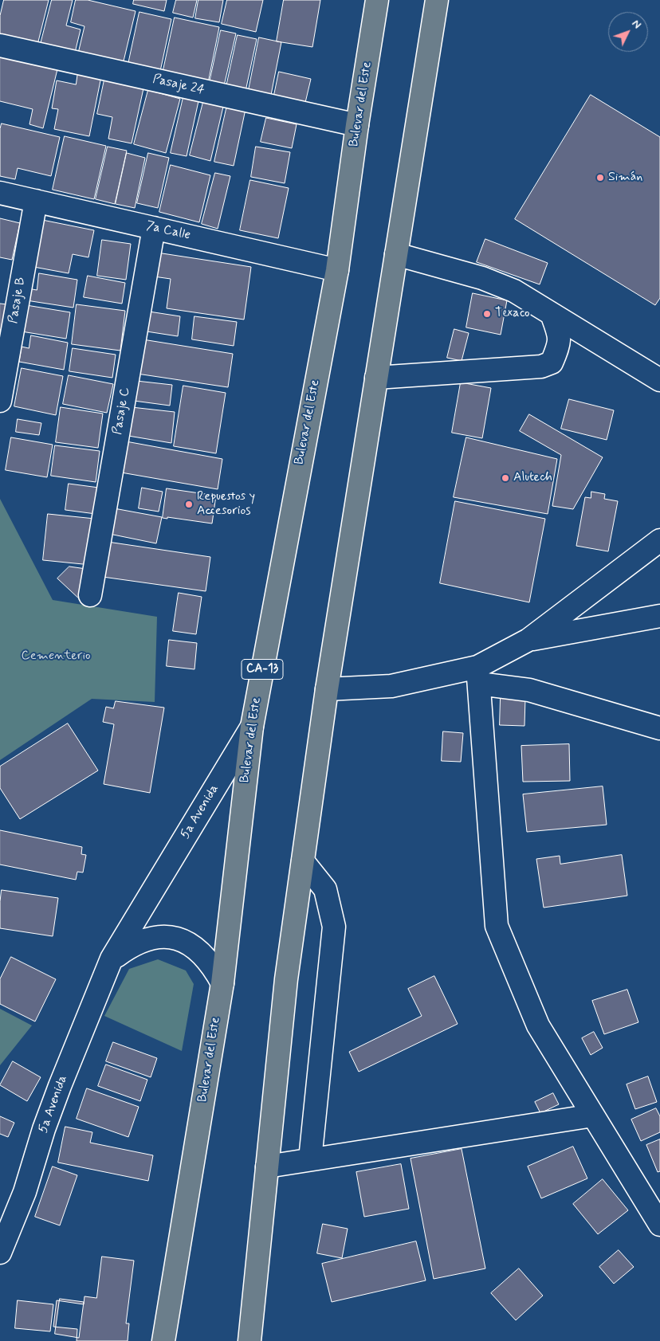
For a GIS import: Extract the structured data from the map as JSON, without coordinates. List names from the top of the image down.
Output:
{
  "streets": {
    "highway": ["Bulevar del Este", "CA-13"],
    "street": [
      "Pasaje 24",
      "7a Calle",
      "Pasaje B",
      "Pasaje C",
      "5a Avenida"
    ]
  },
  "crossings": [
    ["Pasaje 24", "Bulevar del Este"],
    ["Bulevar del Este", "7a Calle"],
    ["Bulevar del Este", "5a Avenida"],
    ["7a Calle", "Pasaje B"],
    ["7a Calle", "Pasaje C"]
  ],
  "parks": ["Cementerio"],
  "places": [
    "Simán",
    "Texaco",
    "Alutech",
    "Repuestos y Accesorios"
  ],
  "north": "top right"
}
